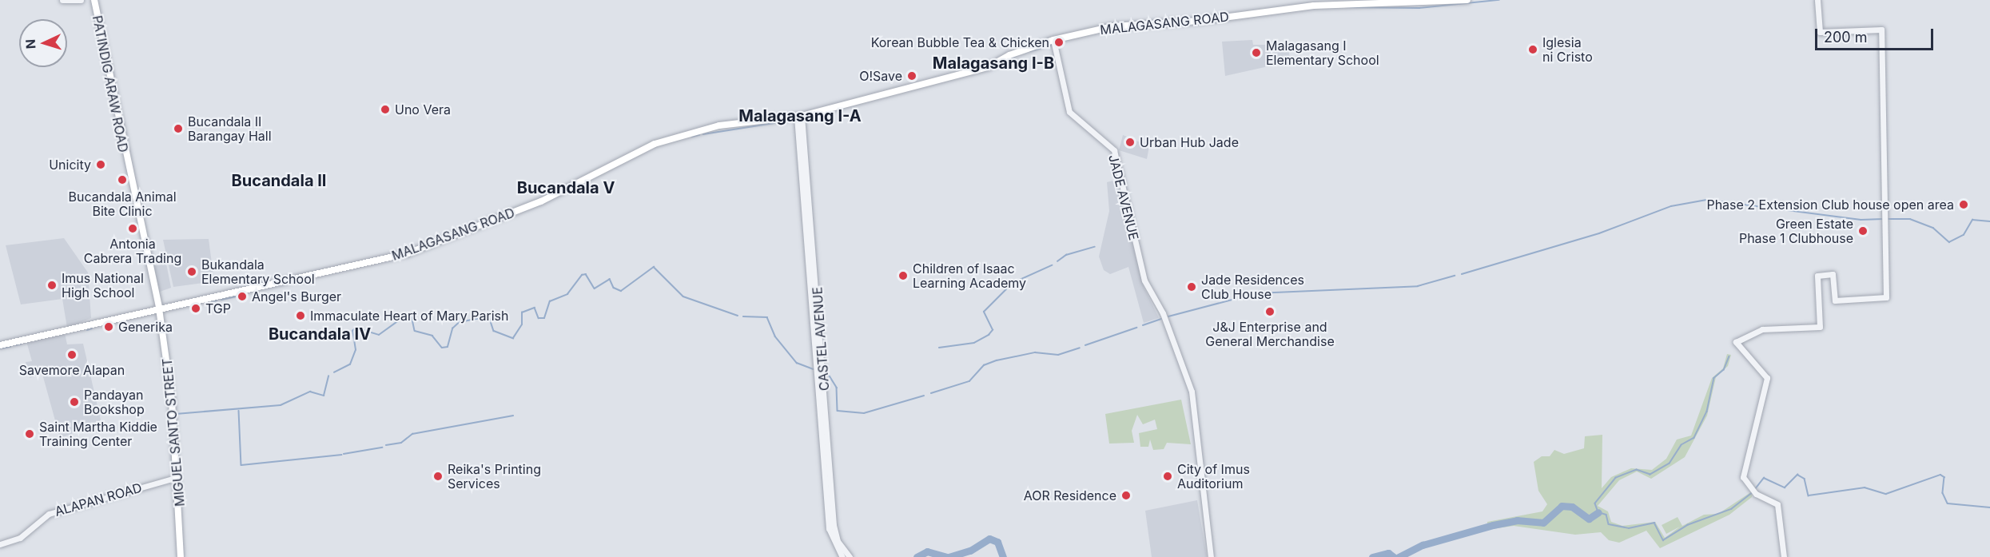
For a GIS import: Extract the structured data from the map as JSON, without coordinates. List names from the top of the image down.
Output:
{
  "streets": {
    "main road": ["MALAGASANG ROAD", "PATINDIG ARAW ROAD", "MIGUEL SANTO STREET"],
    "street": ["JADE AVENUE", "CASTEL AVENUE", "ALAPAN ROAD"]
  },
  "crossings": [
    ["MALAGASANG ROAD", "PATINDIG ARAW ROAD"],
    ["MALAGASANG ROAD", "JADE AVENUE"],
    ["MALAGASANG ROAD", "CASTEL AVENUE"],
    ["MALAGASANG ROAD", "MIGUEL SANTO STREET"],
    ["PATINDIG ARAW ROAD", "MIGUEL SANTO STREET"],
    ["MIGUEL SANTO STREET", "ALAPAN ROAD"]
  ],
  "districts": [
    "Malagasang I-B",
    "Malagasang I-A",
    "Bucandala II",
    "Bucandala V",
    "Bucandala IV"
  ],
  "places": [
    "Korean Bubble Tea & Chicken",
    "Iglesia ni Cristo",
    "Malagasang I Elementary School",
    "O!Save",
    "Uno Vera",
    "Bucandala II Barangay Hall",
    "Urban Hub Jade",
    "Unicity",
    "Bucandala Animal Bite Clinic",
    "Phase 2 Extension Club house open area",
    "Antonia Cabrera Trading",
    "Green Estate Phase 1 Clubhouse",
    "Bukandala Elementary School",
    "Children of Isaac Learning Academy",
    "Imus National High School",
    "Jade Residences Club House",
    "Angel's Burger",
    "TGP",
    "J&J Enterprise and General Merchandise",
    "Immaculate Heart of Mary Parish",
    "Generika",
    "Savemore Alapan",
    "Pandayan Bookshop",
    "Saint Martha Kiddie Training Center",
    "Reika's Printing Services",
    "City of Imus Auditorium",
    "AOR Residence"
  ],
  "scale_bar": "200 m",
  "north": "left"
}
